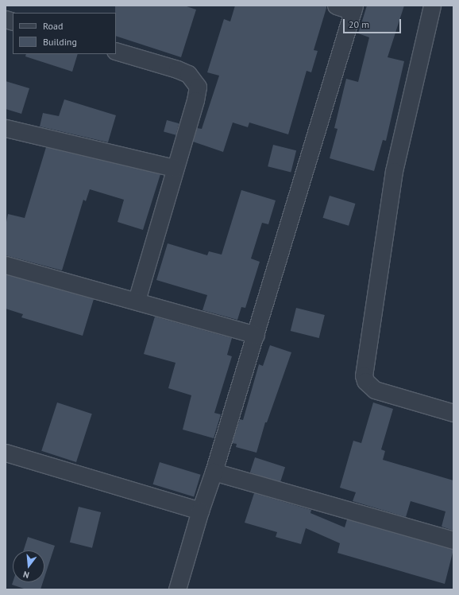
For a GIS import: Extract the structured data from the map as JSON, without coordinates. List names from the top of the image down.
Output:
{
  "legend": ["Road", "Building"],
  "scale_bar": "20 m",
  "north": "bottom"
}
